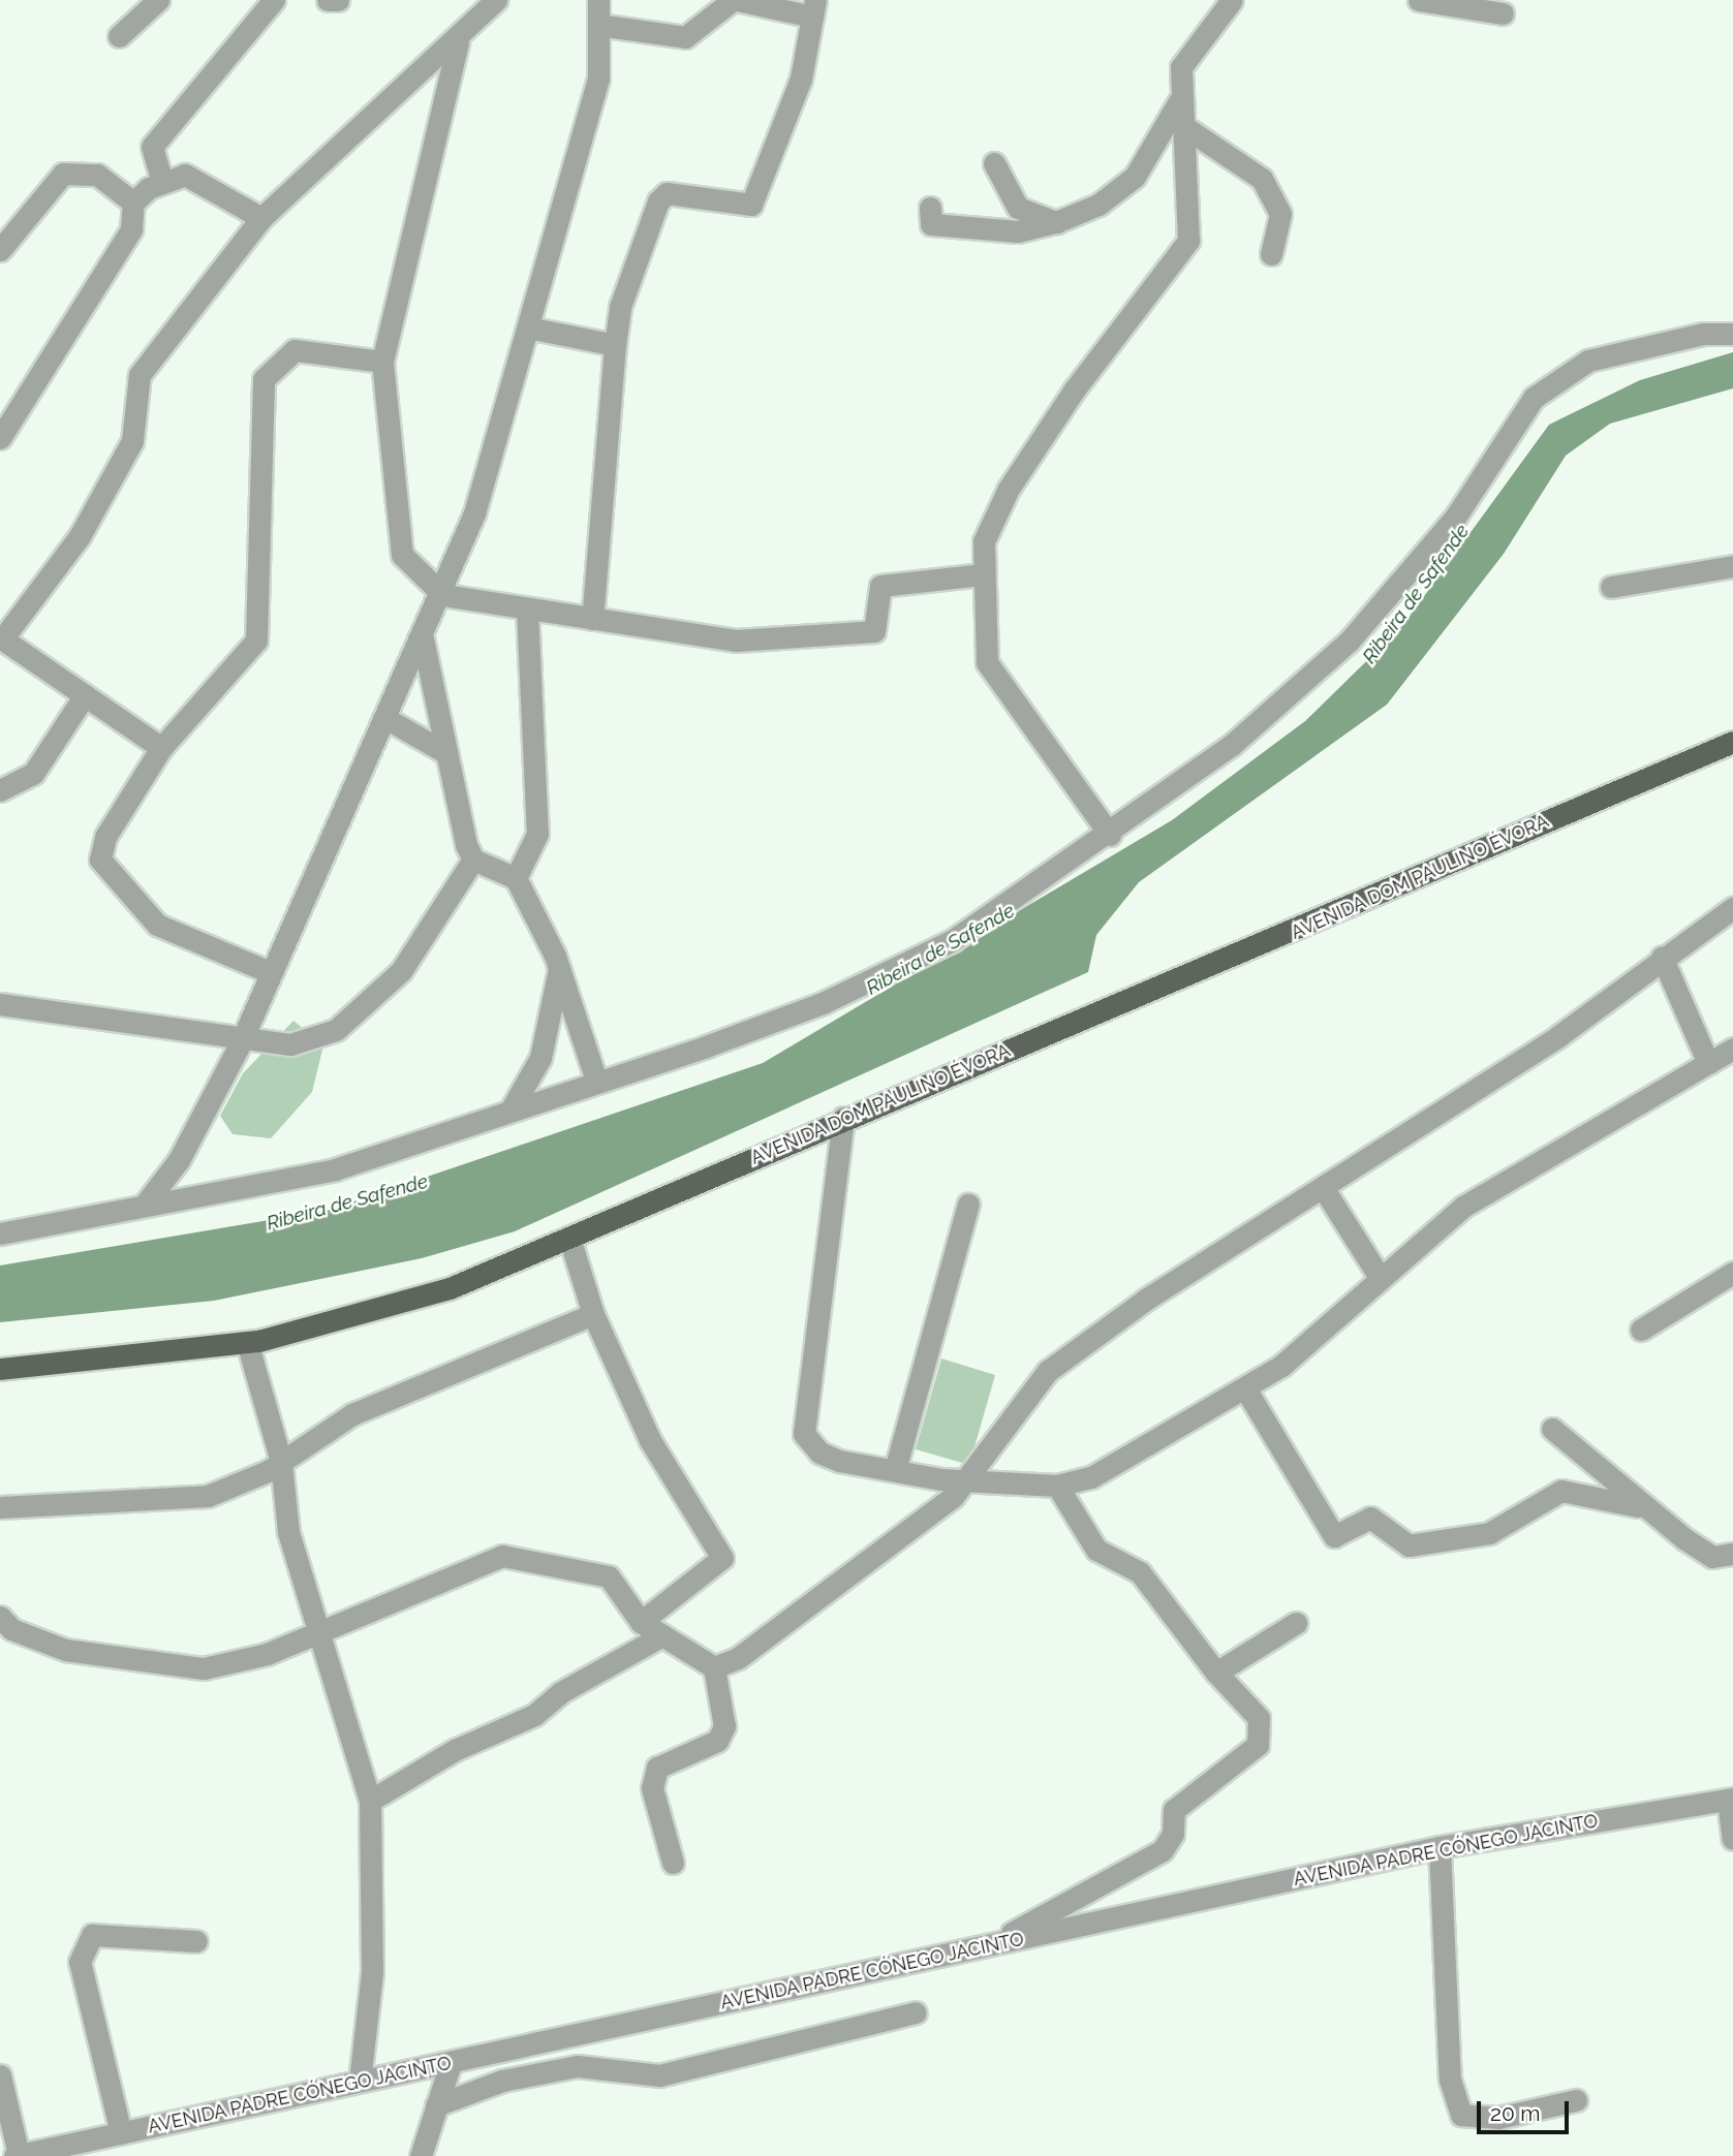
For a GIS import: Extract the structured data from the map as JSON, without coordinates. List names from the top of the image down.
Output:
{
  "streets": {
    "main road": ["AVENIDA DOM PAULINO ÉVORA"],
    "street": ["AVENIDA PADRE CÓNEGO JACINTO"]
  },
  "water": ["Ribeira de Safende"],
  "scale_bar": "20 m"
}
